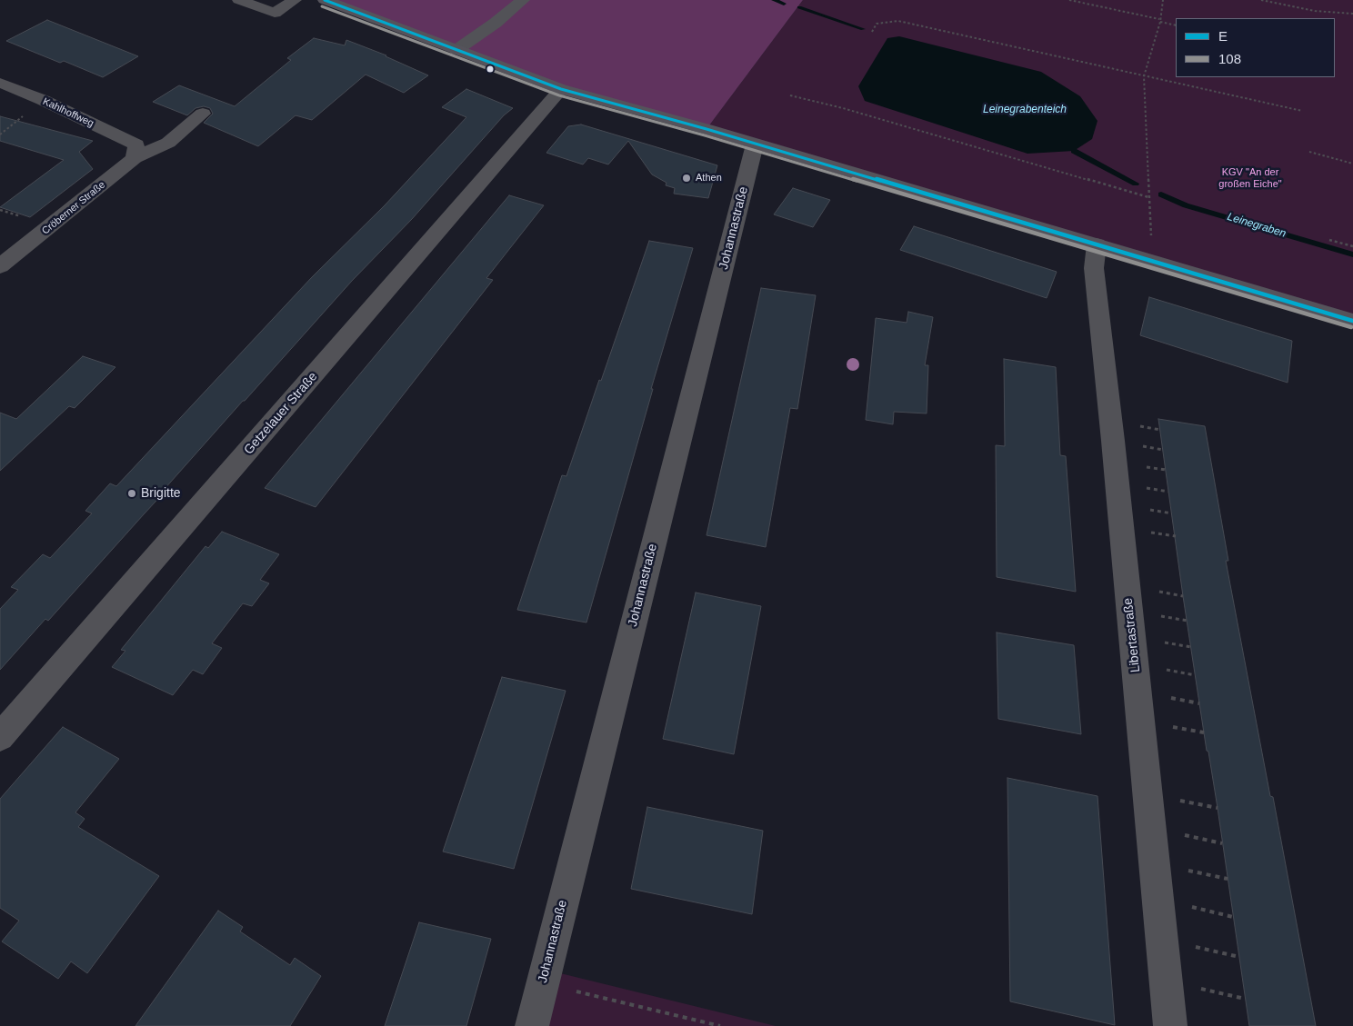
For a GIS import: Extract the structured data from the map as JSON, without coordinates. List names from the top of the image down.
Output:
{
  "streets": {
    "street": [
      "Kahlhoffweg",
      "Cröberner Straße",
      "Johannastraße",
      "Getzelauer Straße",
      "Libertastraße"
    ]
  },
  "crossings": [
    ["Kahlhoffweg", "Cröberner Straße"]
  ],
  "water": ["Leinegrabenteich", "Leinegraben"],
  "parks": ["KGV \"An der großen Eiche\""],
  "places": ["Athen", "Brigitte"],
  "lines": ["transit line E", "transit line 108"],
  "legend": ["E", "108"]
}
